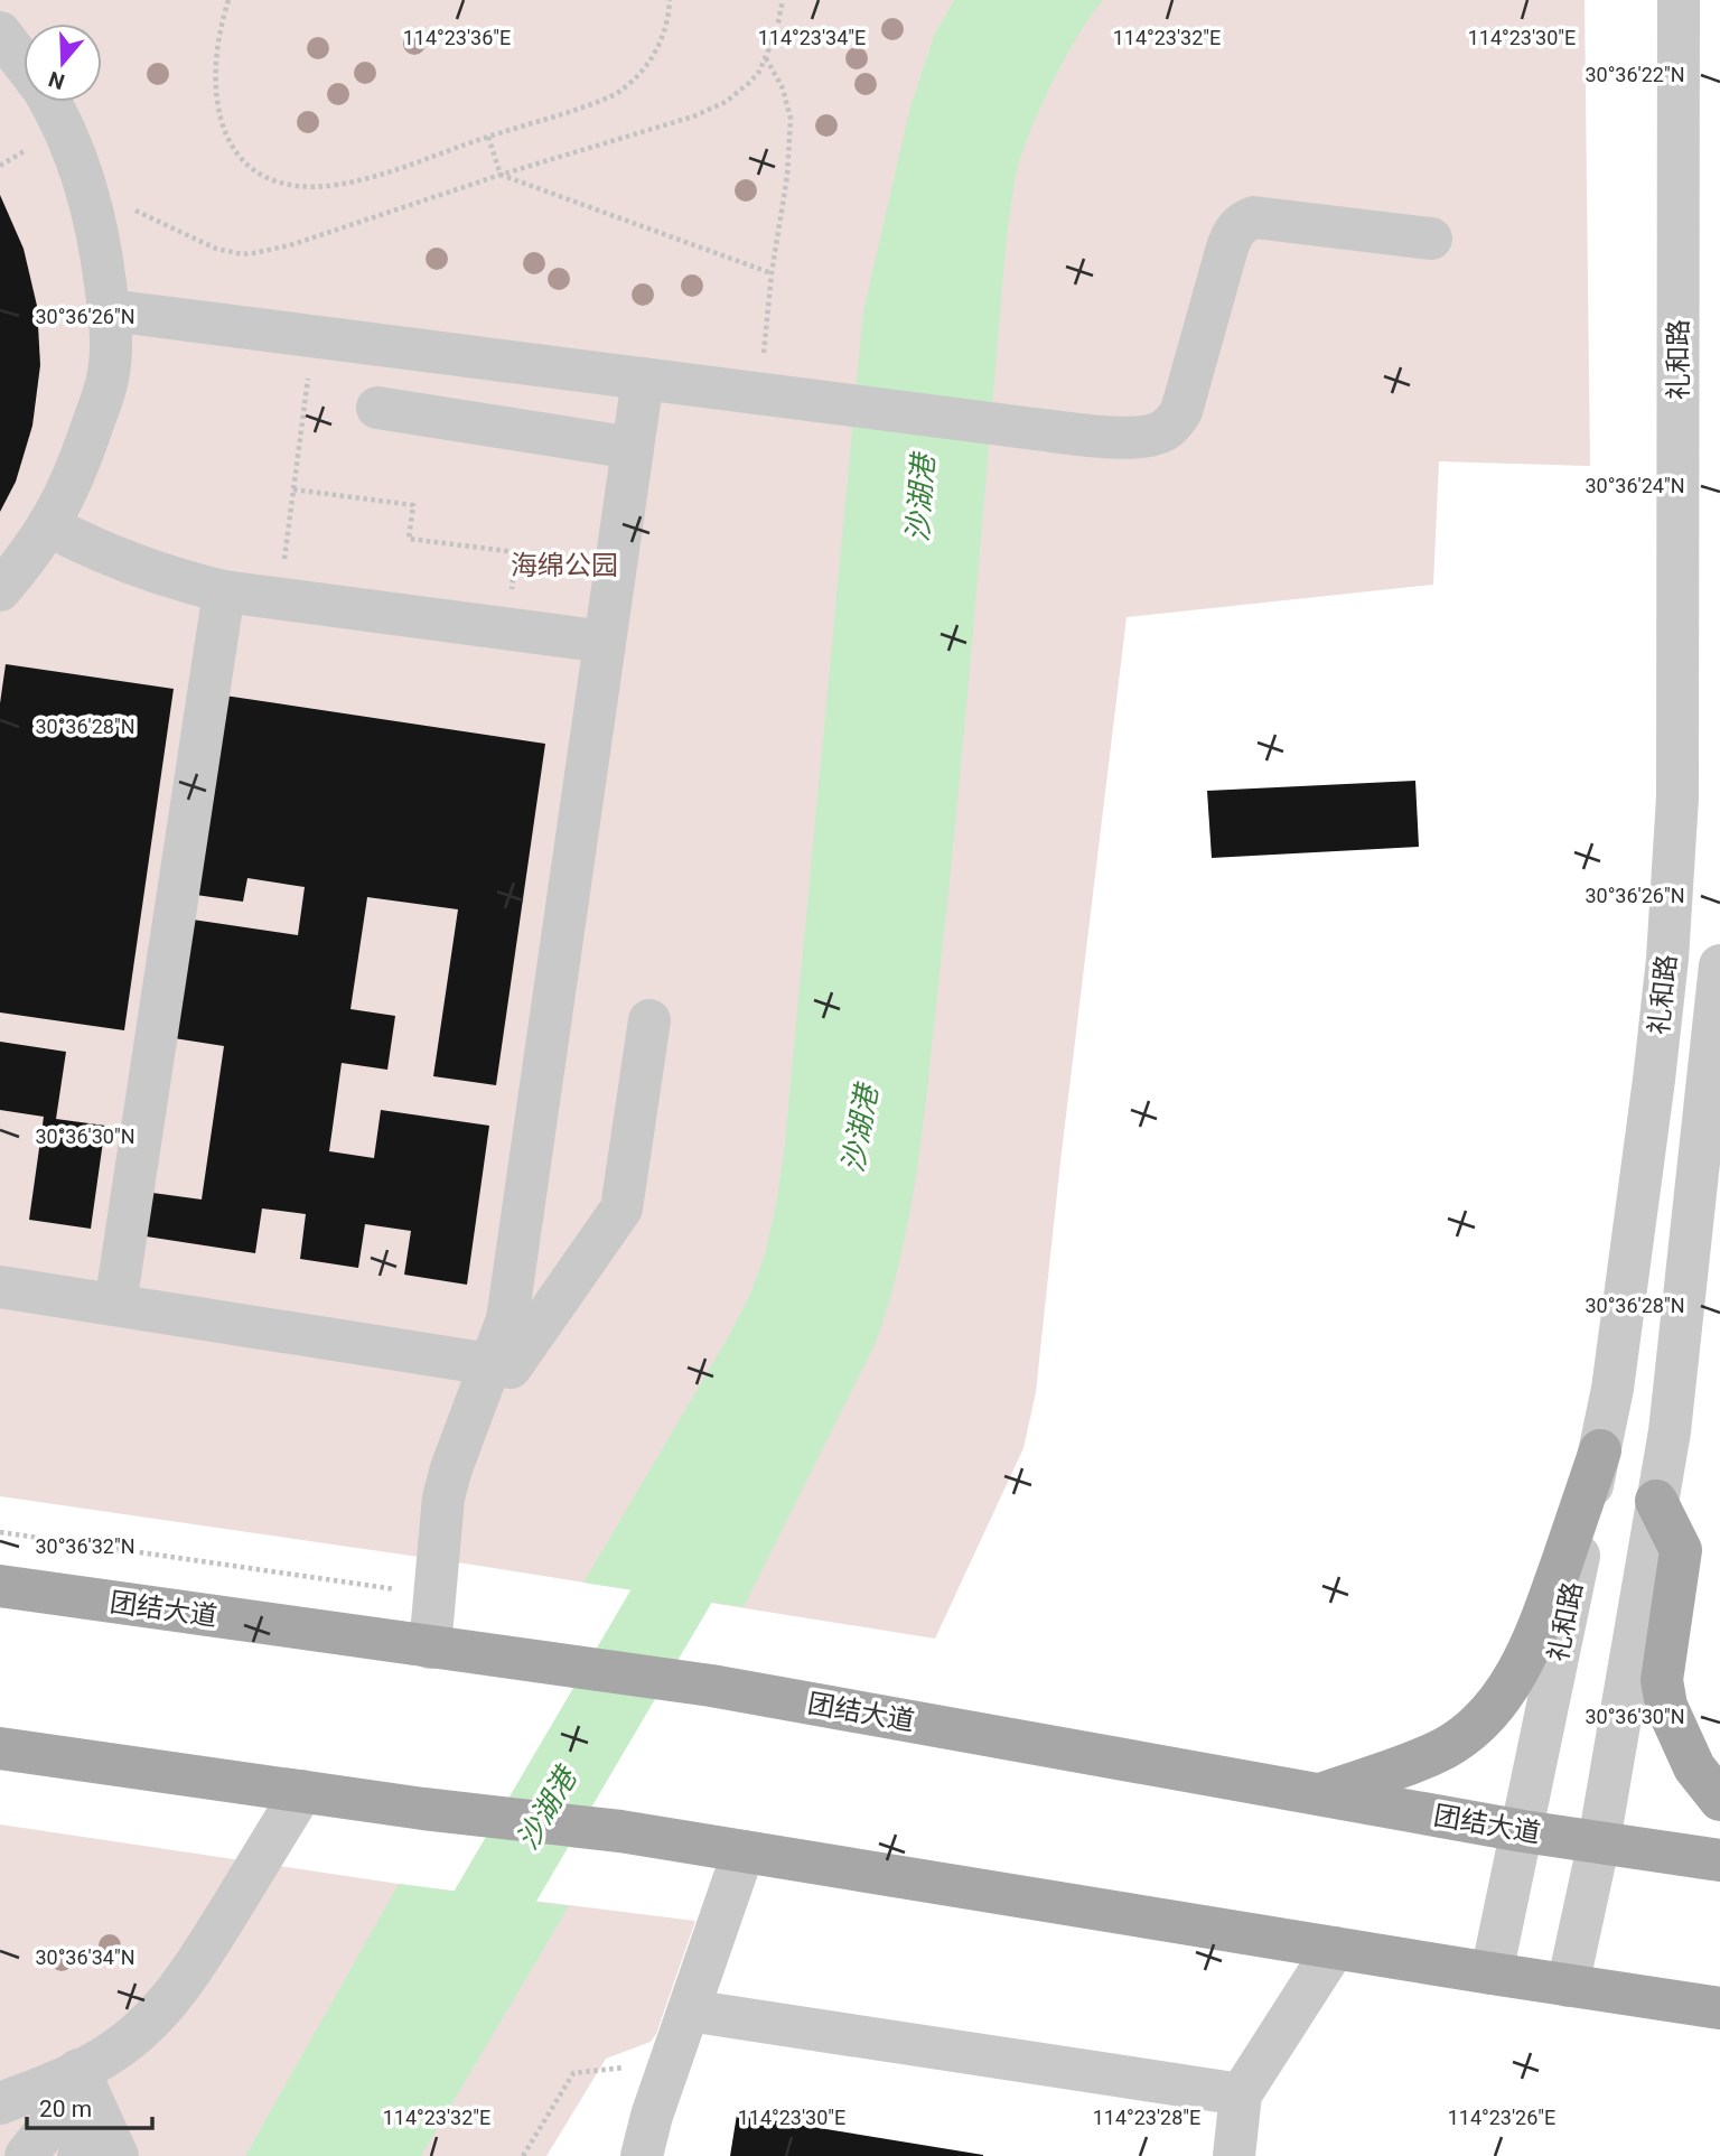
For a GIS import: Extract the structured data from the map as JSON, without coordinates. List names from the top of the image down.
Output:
{
  "streets": {
    "main road": ["团结大道"],
    "street": ["礼和路"]
  },
  "crossings": [
    ["礼和路", "团结大道"]
  ],
  "water": ["沙湖港"],
  "parks": ["海绵公园"],
  "scale_bar": "20 m",
  "north": "bottom",
  "coordinates": [
    "114°23'36\"E",
    "114°23'34\"E",
    "114°23'32\"E",
    "114°23'30\"E",
    "30°36'22\"N",
    "30°36'26\"N",
    "30°36'24\"N",
    "30°36'28\"N",
    "30°36'30\"N",
    "30°36'32\"N",
    "30°36'34\"N",
    "114°23'28\"E",
    "114°23'26\"E"
  ]
}
